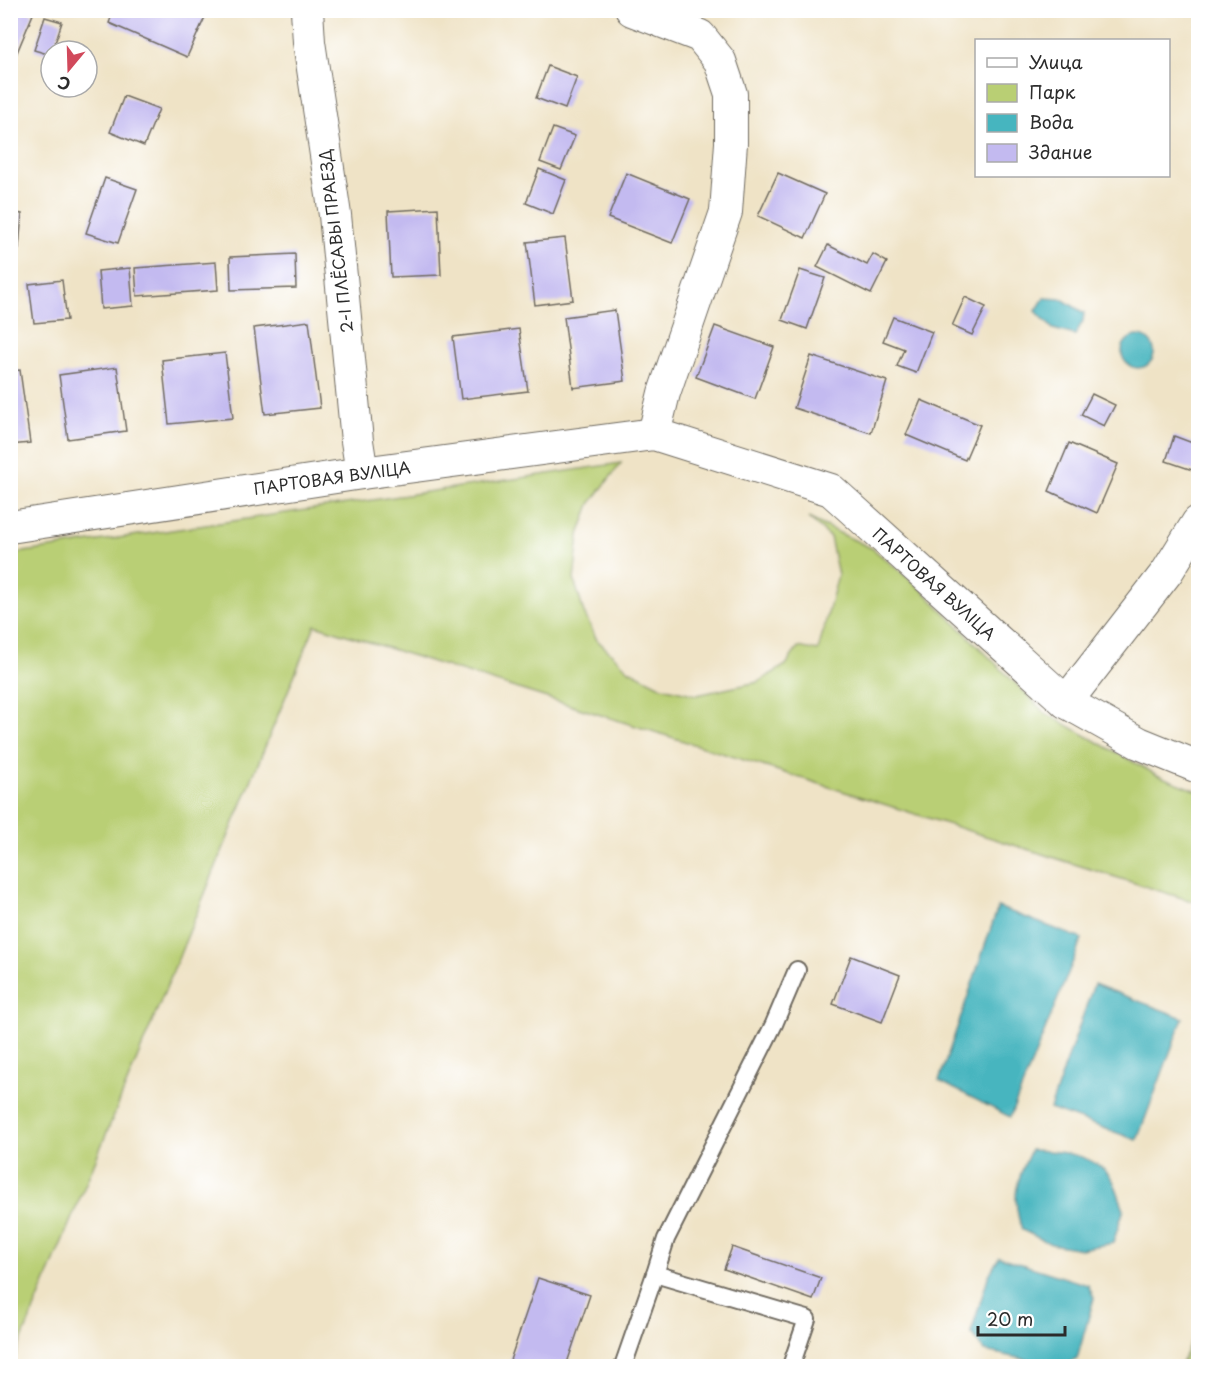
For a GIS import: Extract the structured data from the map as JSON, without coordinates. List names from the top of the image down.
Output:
{
  "streets": {
    "street": ["2-І ПЛЁСАВЫ ПРАЕЗД", "ПАРТОВАЯ ВУЛІЦА"]
  },
  "crossings": [
    ["2-І ПЛЁСАВЫ ПРАЕЗД", "ПАРТОВАЯ ВУЛІЦА"]
  ],
  "legend": [
    "Улица",
    "Парк",
    "Вода",
    "Здание"
  ],
  "scale_bar": "20 m",
  "north": "bottom"
}
